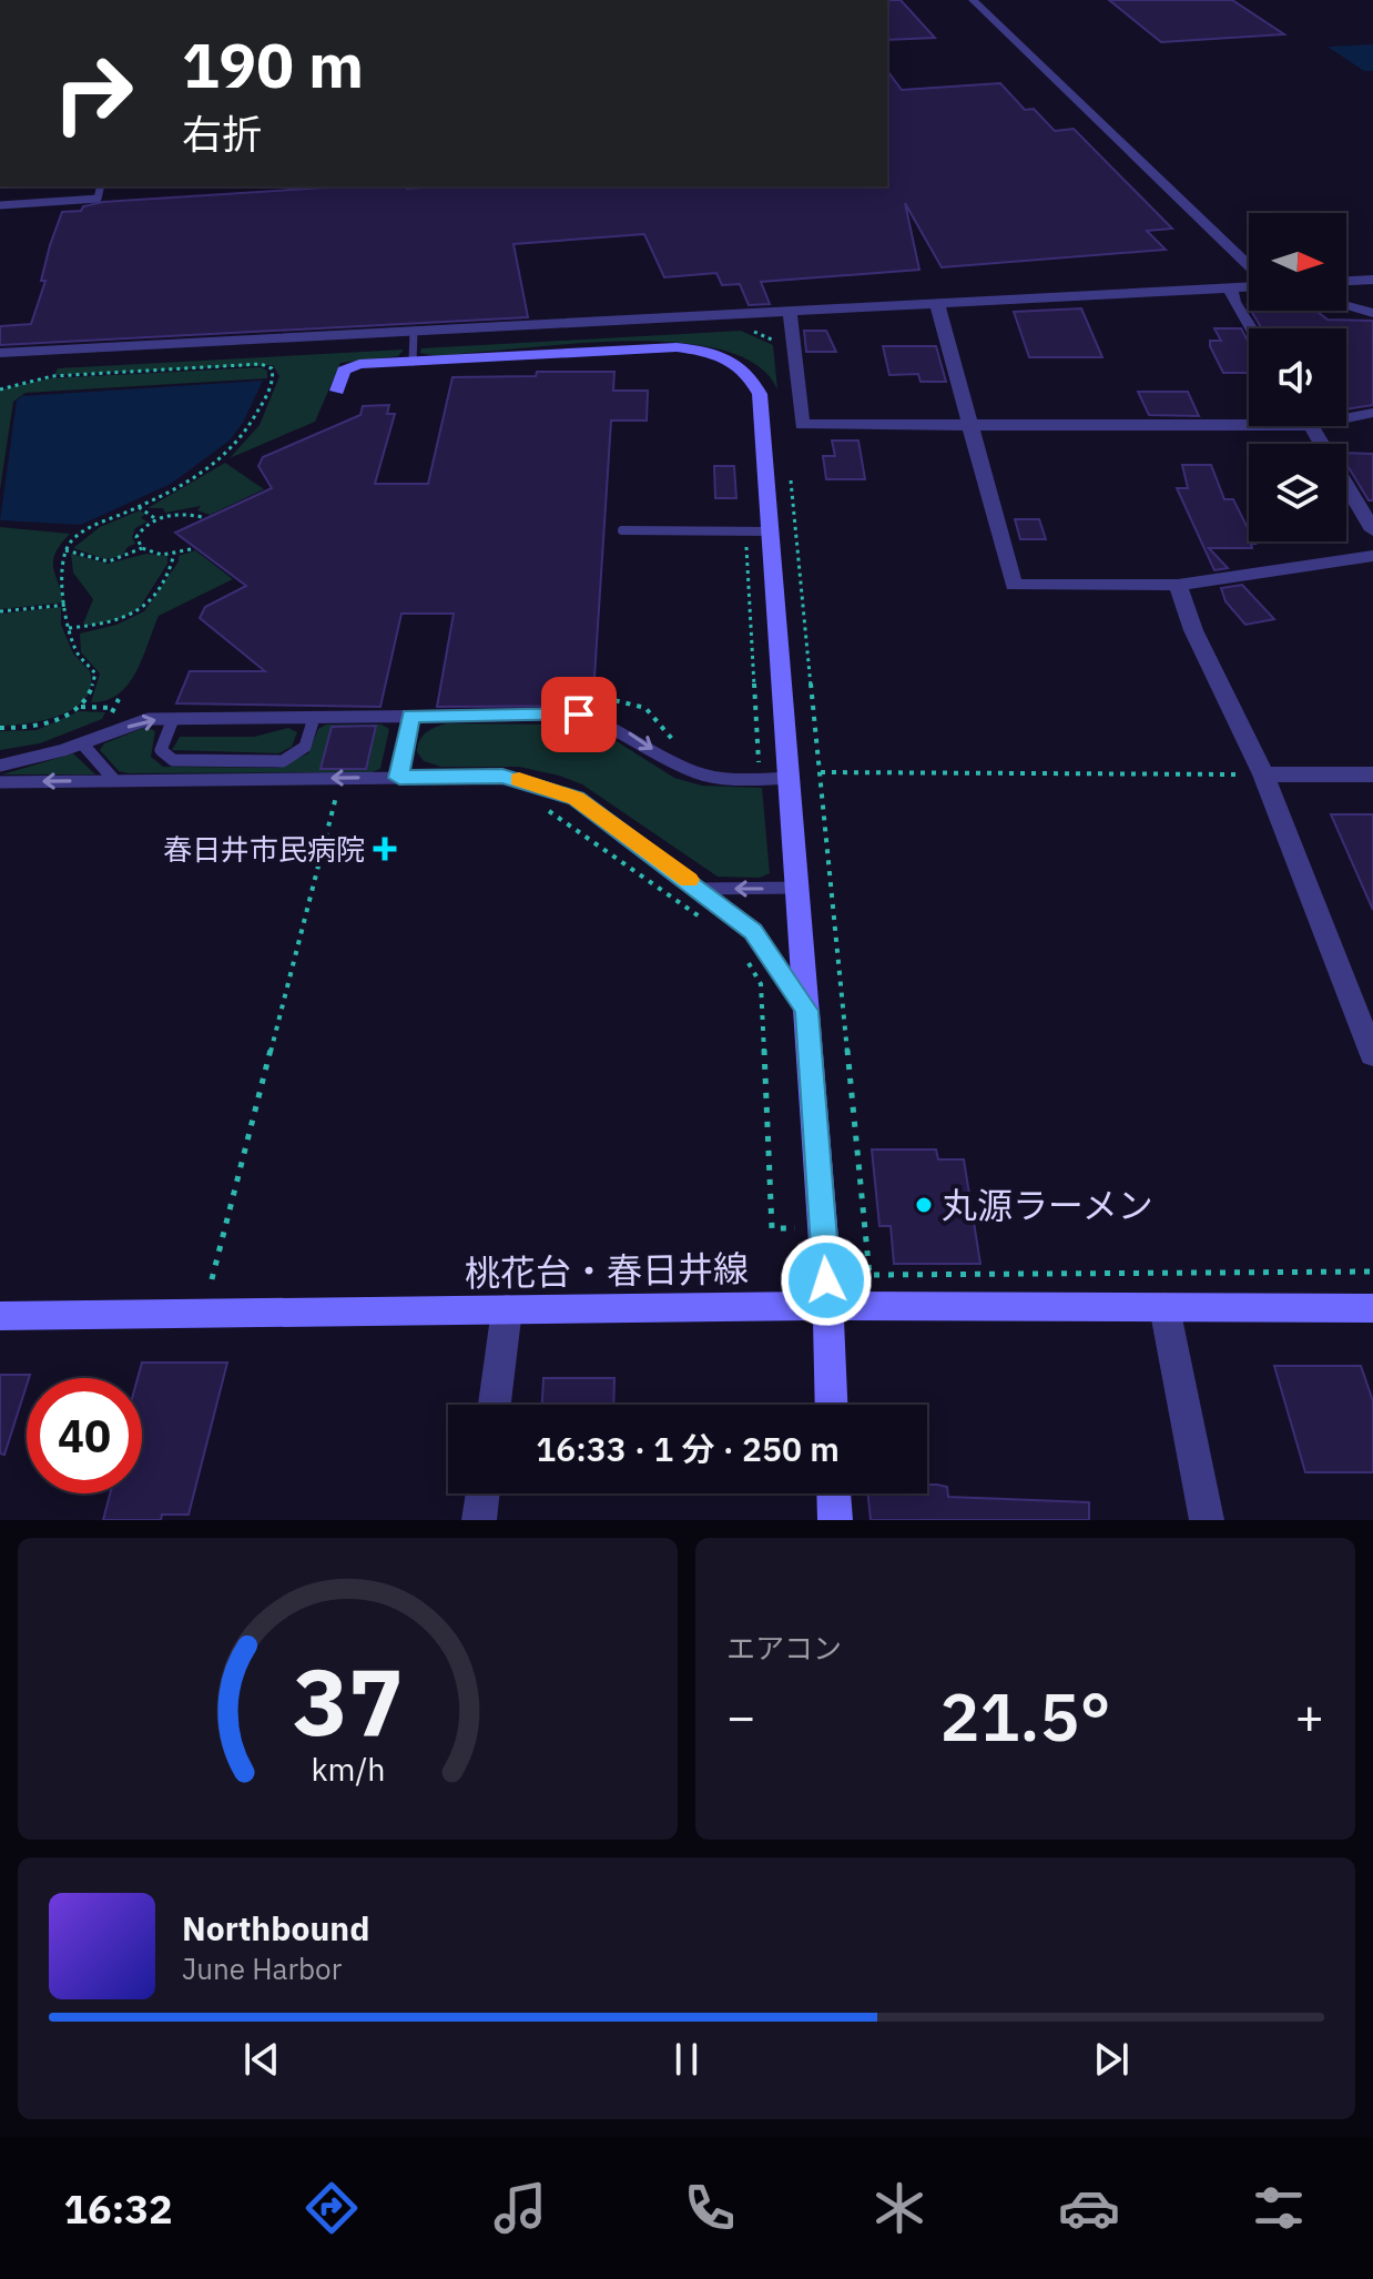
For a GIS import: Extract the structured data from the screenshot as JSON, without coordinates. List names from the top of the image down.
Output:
{
  "streets": {
    "street": ["桃花台・春日井線"]
  },
  "places": {
    "health": ["春日井市民病院"],
    "other": ["丸源ラーメン"]
  },
  "north": "right",
  "page": {
    "turn": ["190 m", "右折"],
    "limit": "40",
    "trip": "16:33 · 1 分 · 250 m",
    "tile": "エアコン",
    "heat": ["−", "21.5°", "+"],
    "song": ["Northbound", "June Harbor"],
    "tabs": "16:32",
    "gauge": ["37", "km/h"]
  }
}
